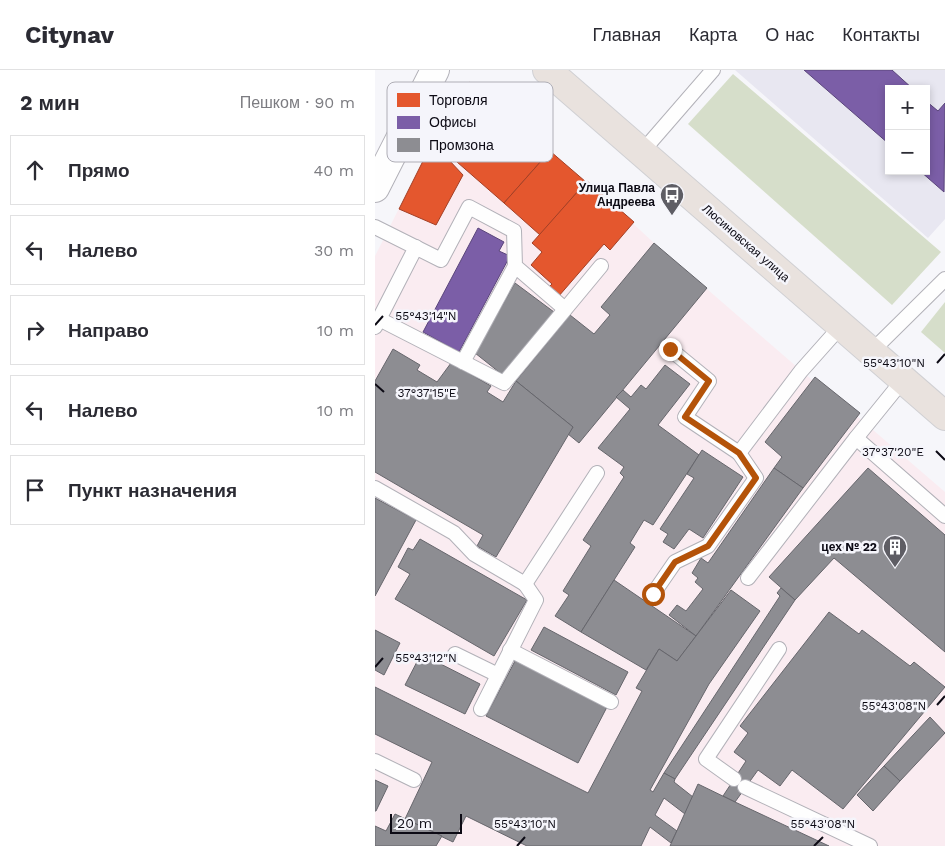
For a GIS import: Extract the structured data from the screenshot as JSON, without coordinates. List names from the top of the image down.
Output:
{
  "streets": {
    "main road": ["Люсиновская улица"]
  },
  "places": {
    "bus stop": ["Улица Павла Андреева"],
    "building": ["цех № 22"]
  },
  "legend": ["Торговля", "Офисы", "Промзона"],
  "scale_bar": "20 m",
  "page": {
    "header": "Citynav",
    "nav": [
      "Главная",
      "Карта",
      "О нас",
      "Контакты"
    ],
    "heading": ["2 мин", "Пешком · 90 m"],
    "map_buttons": ["+", "−"],
    "list": [
      ["Прямо", "40 m"],
      ["Налево", "30 m"],
      ["Направо", "10 m"],
      ["Налево", "10 m"],
      "Пункт назначения"
    ],
    "scale": "20 m"
  },
  "coordinates": [
    "55°43'14\"N",
    "55°43'10\"N",
    "37°37'15\"E",
    "37°37'20\"E",
    "55°43'12\"N",
    "55°43'08\"N"
  ]
}
